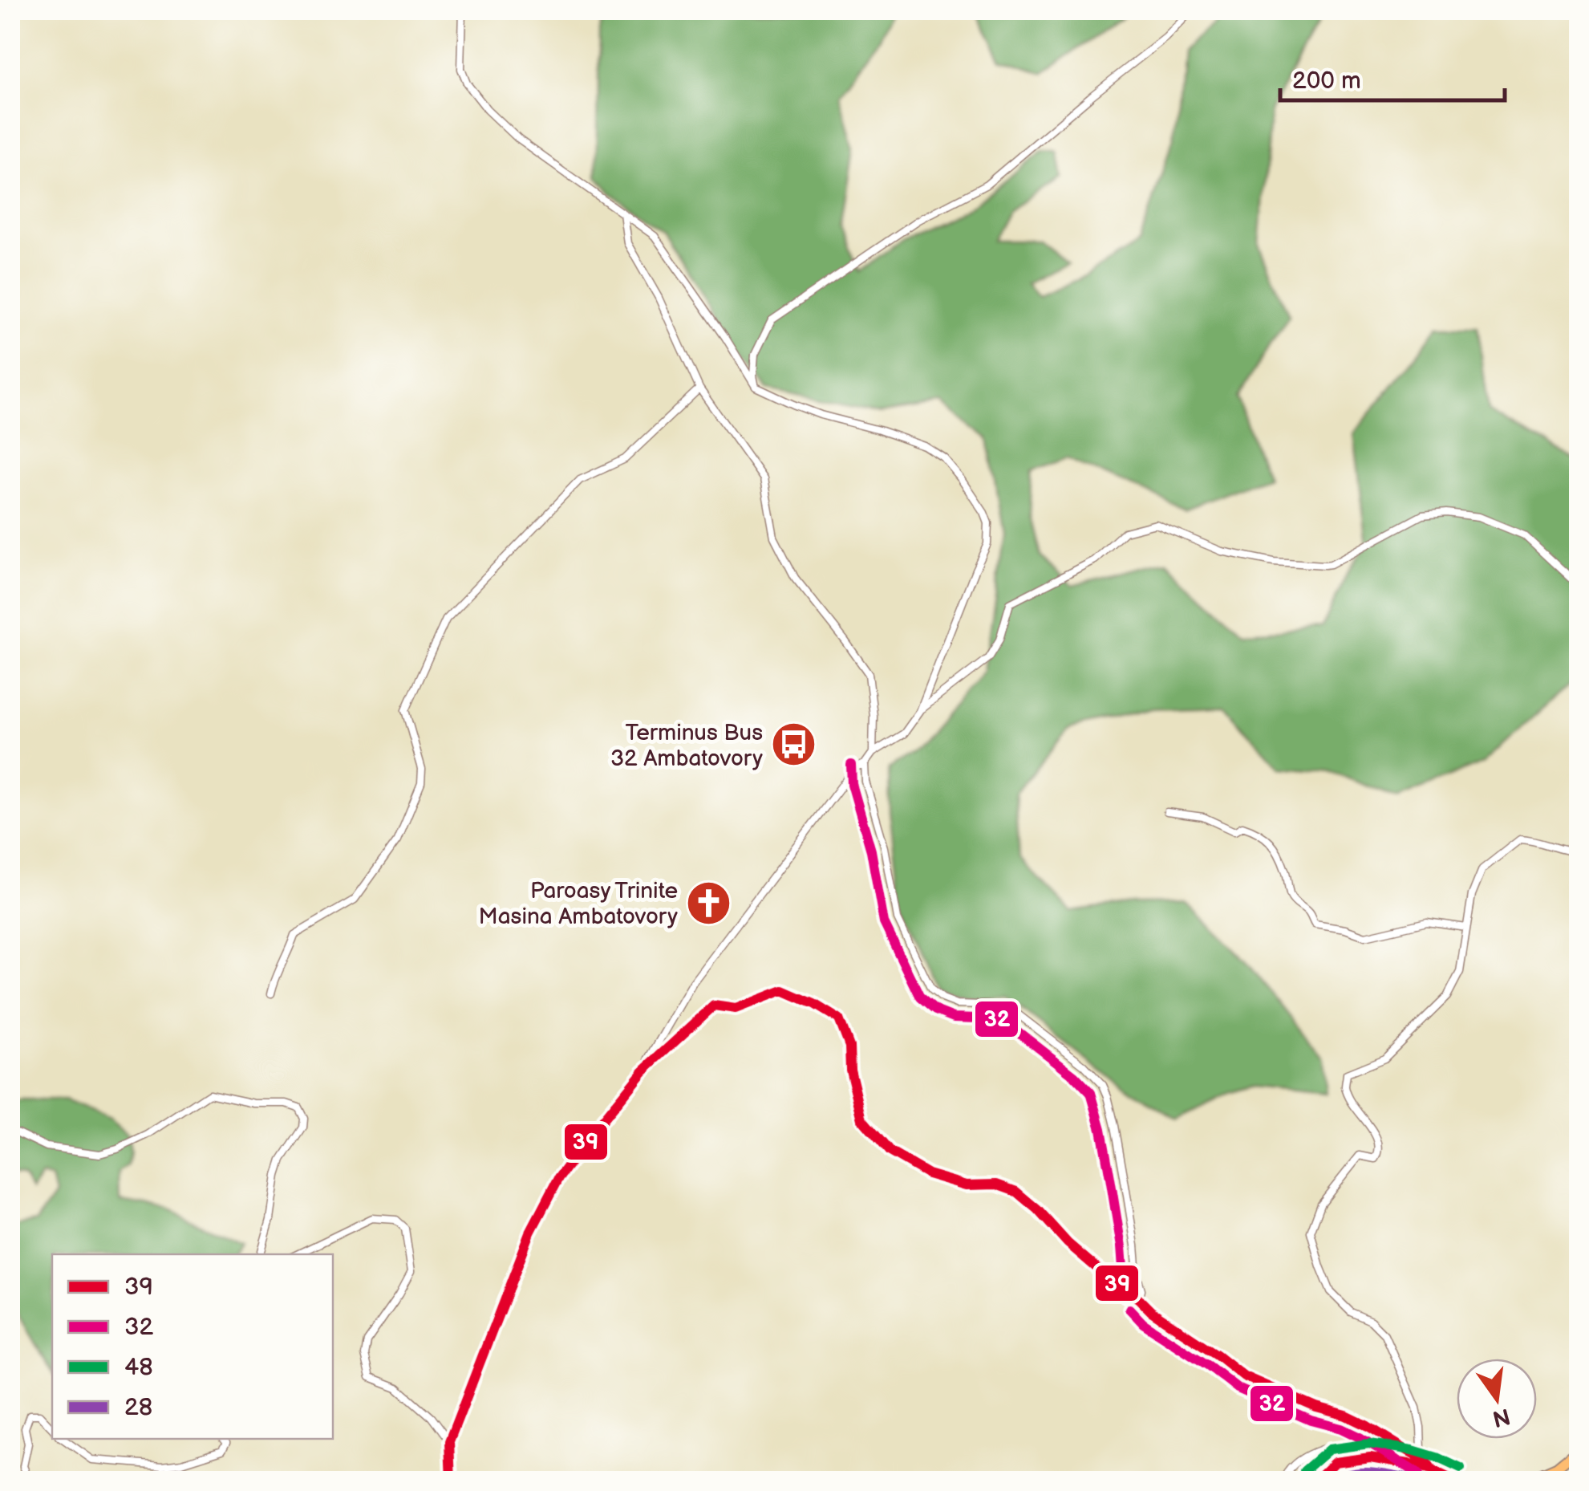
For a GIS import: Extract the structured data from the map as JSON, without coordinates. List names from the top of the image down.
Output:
{
  "places": {
    "bus stop": ["Terminus Bus 32 Ambatovory"],
    "church": ["Paroasy Trinite Masina Ambatovory"]
  },
  "lines": [
    "transit line 32",
    "transit line 39",
    "transit line 48",
    "transit line 28"
  ],
  "legend": [
    "39",
    "32",
    "48",
    "28"
  ],
  "scale_bar": "200 m",
  "north": "bottom"
}
